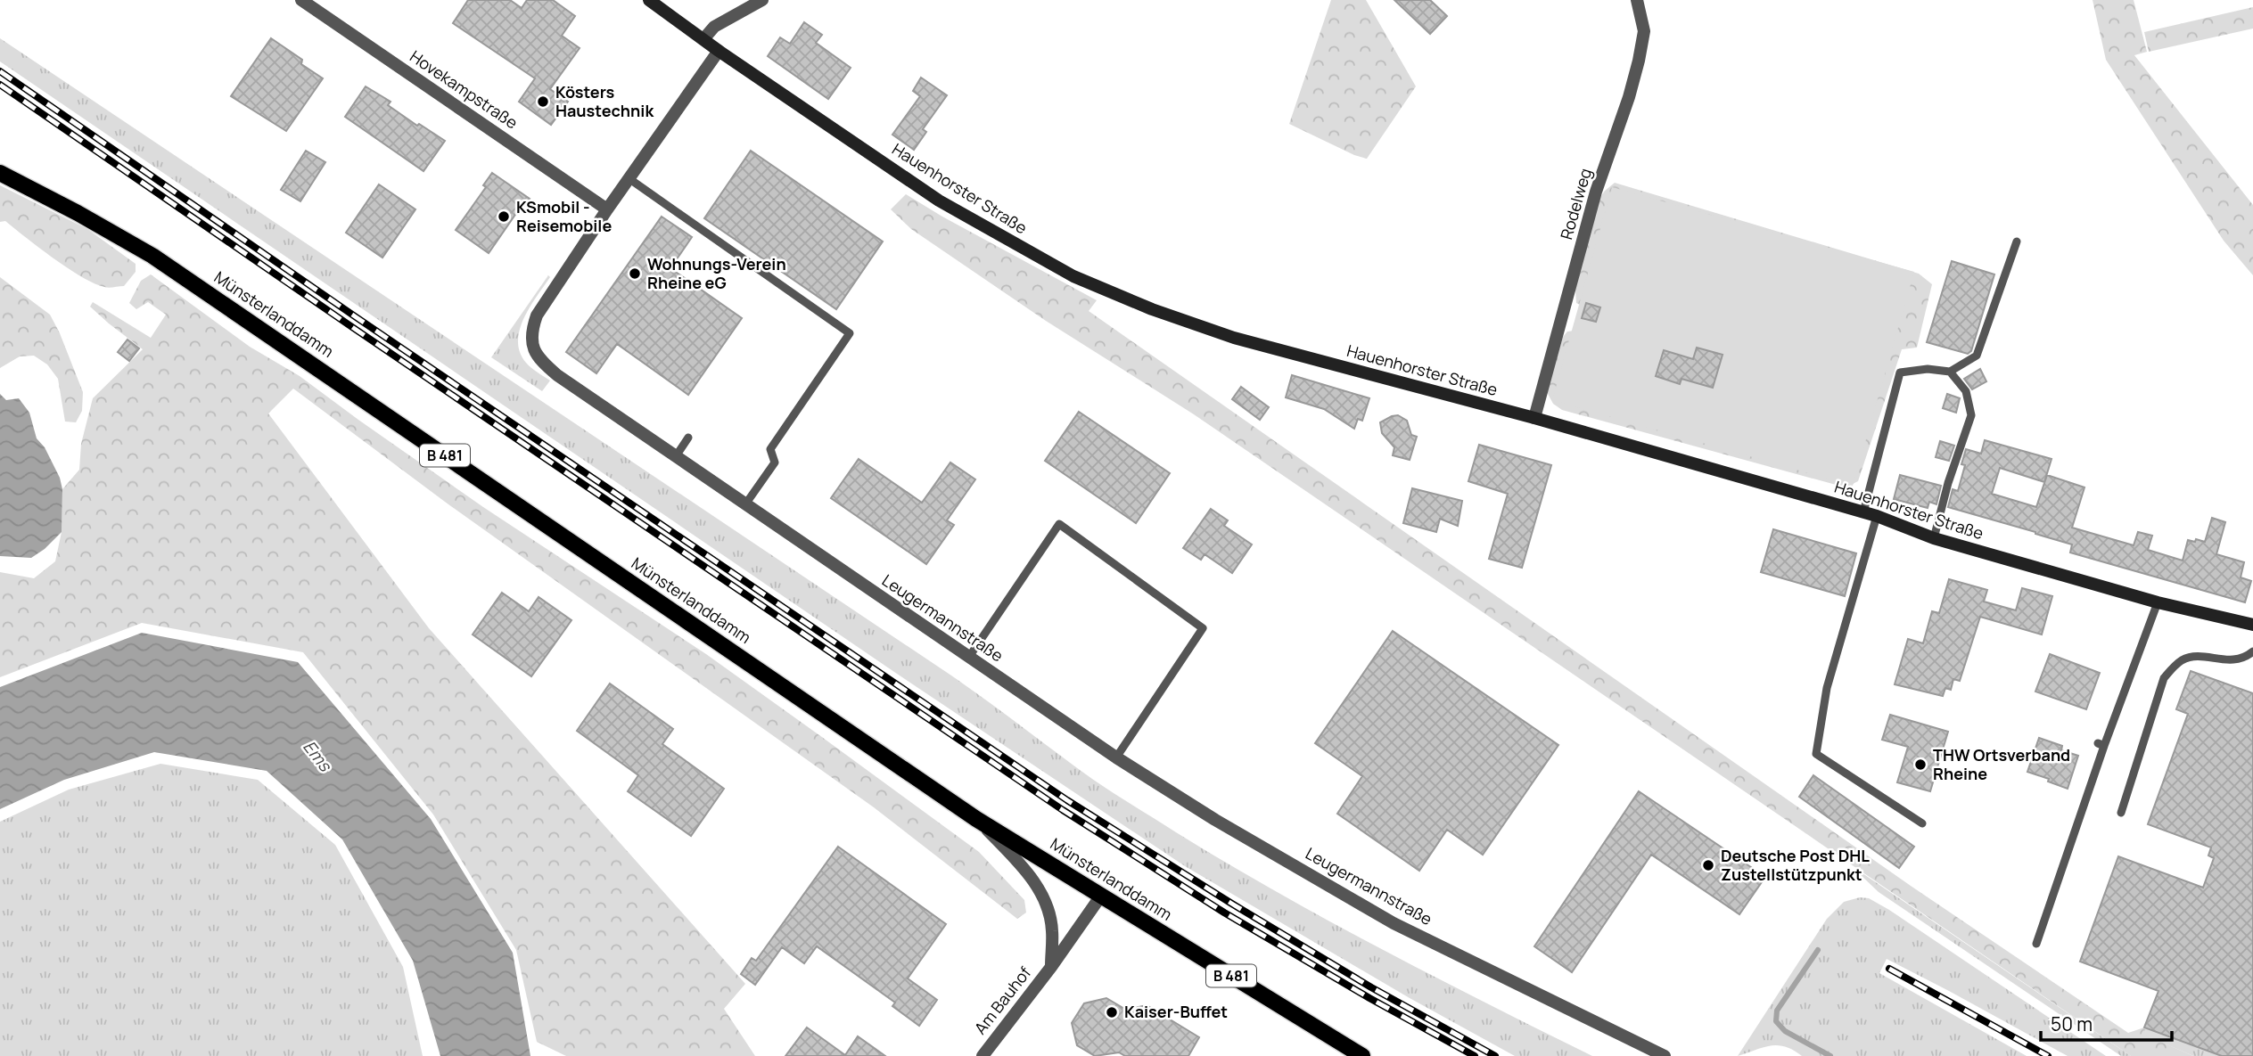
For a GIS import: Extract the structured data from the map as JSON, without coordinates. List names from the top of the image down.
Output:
{
  "streets": {
    "main road": ["Münsterlanddamm", "B 481"],
    "street": [
      "Hovekampstraße",
      "Hauenhorster Straße",
      "Rodelweg",
      "Leugermannstraße",
      "Am Bauhof"
    ]
  },
  "crossings": [
    ["Hovekampstraße", "Leugermannstraße"],
    ["Hauenhorster Straße", "Rodelweg"],
    ["Hauenhorster Straße", "Leugermannstraße"],
    ["Münsterlanddamm", "Am Bauhof"]
  ],
  "water": ["Ems"],
  "places": [
    "Kösters Haustechnik",
    "KSmobil - Reisemobile",
    "Wohnungs-Verein Rheine eG",
    "THW Ortsverband Rheine",
    "Deutsche Post DHL Zustellstützpunkt",
    "Kaiser-Buffet"
  ],
  "scale_bar": "50 m"
}
